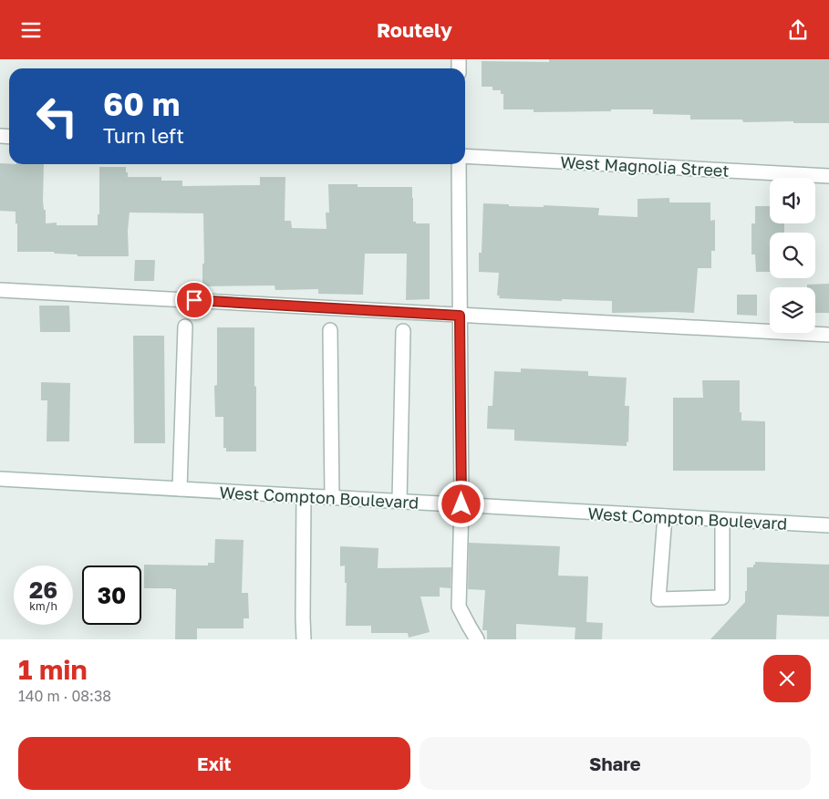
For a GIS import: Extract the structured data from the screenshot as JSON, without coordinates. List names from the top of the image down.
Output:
{
  "streets": {
    "street": ["West Magnolia Street", "West Compton Boulevard"]
  },
  "page": {
    "header": "Routely",
    "turn": ["60 m", "Turn left"],
    "speed": "26 km/h",
    "limit": "30",
    "heading": ["1 min", "140 m · 08:38"],
    "buttons": ["Exit", "Share"]
  }
}
